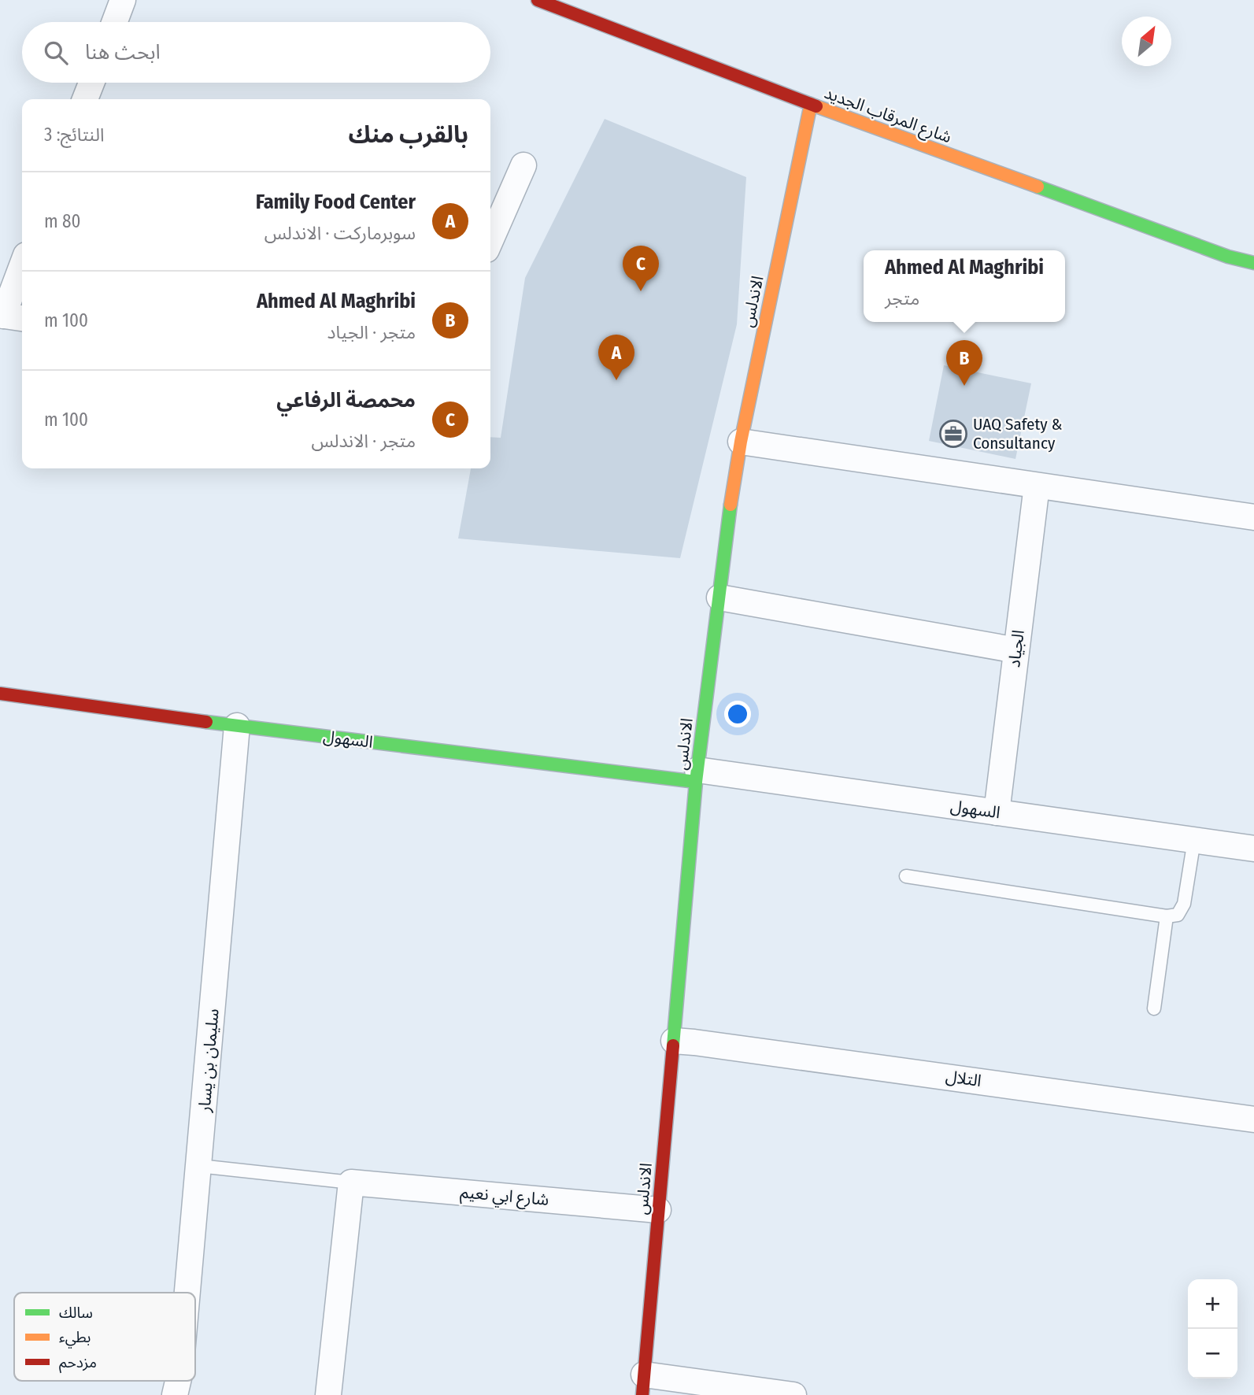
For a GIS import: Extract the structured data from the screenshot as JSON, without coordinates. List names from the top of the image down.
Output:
{
  "streets": {
    "street": [
      "شارع المرقاب الجديد",
      "الاندلس",
      "الجياد",
      "السهول",
      "سليمان بن يسار",
      "التلال",
      "شارع ابي نعيم"
    ]
  },
  "crossings": [
    ["شارع المرقاب الجديد", "الاندلس"],
    ["الاندلس", "السهول"],
    ["الاندلس", "التلال"],
    ["الاندلس", "شارع ابي نعيم"],
    ["الجياد", "السهول"],
    ["السهول", "سليمان بن يسار"],
    ["سليمان بن يسار", "شارع ابي نعيم"]
  ],
  "places": {
    "office": ["UAQ Safety & Consultancy"]
  },
  "legend": ["سالك", "بطيء", "مزدحم"],
  "north": "top right",
  "page": {
    "search": "ابحث هنا",
    "heading": ["بالقرب منك", "النتائج: 3"],
    "list": [
      {
        "mark": "A",
        "name": "Family Food Center",
        "note": "سوبرماركت · الاندلس",
        "value": "80 m"
      },
      {
        "mark": "B",
        "name": "Ahmed Al Maghribi",
        "note": "متجر · الجياد",
        "value": "100 m"
      },
      {
        "mark": "C",
        "name": "محمصة الرفاعي",
        "note": "متجر · الاندلس",
        "value": "100 m"
      }
    ],
    "pins": ["C", "A", "B"],
    "popup": ["Ahmed Al Maghribi", "متجر"],
    "map_buttons": ["+", "−"]
  }
}
